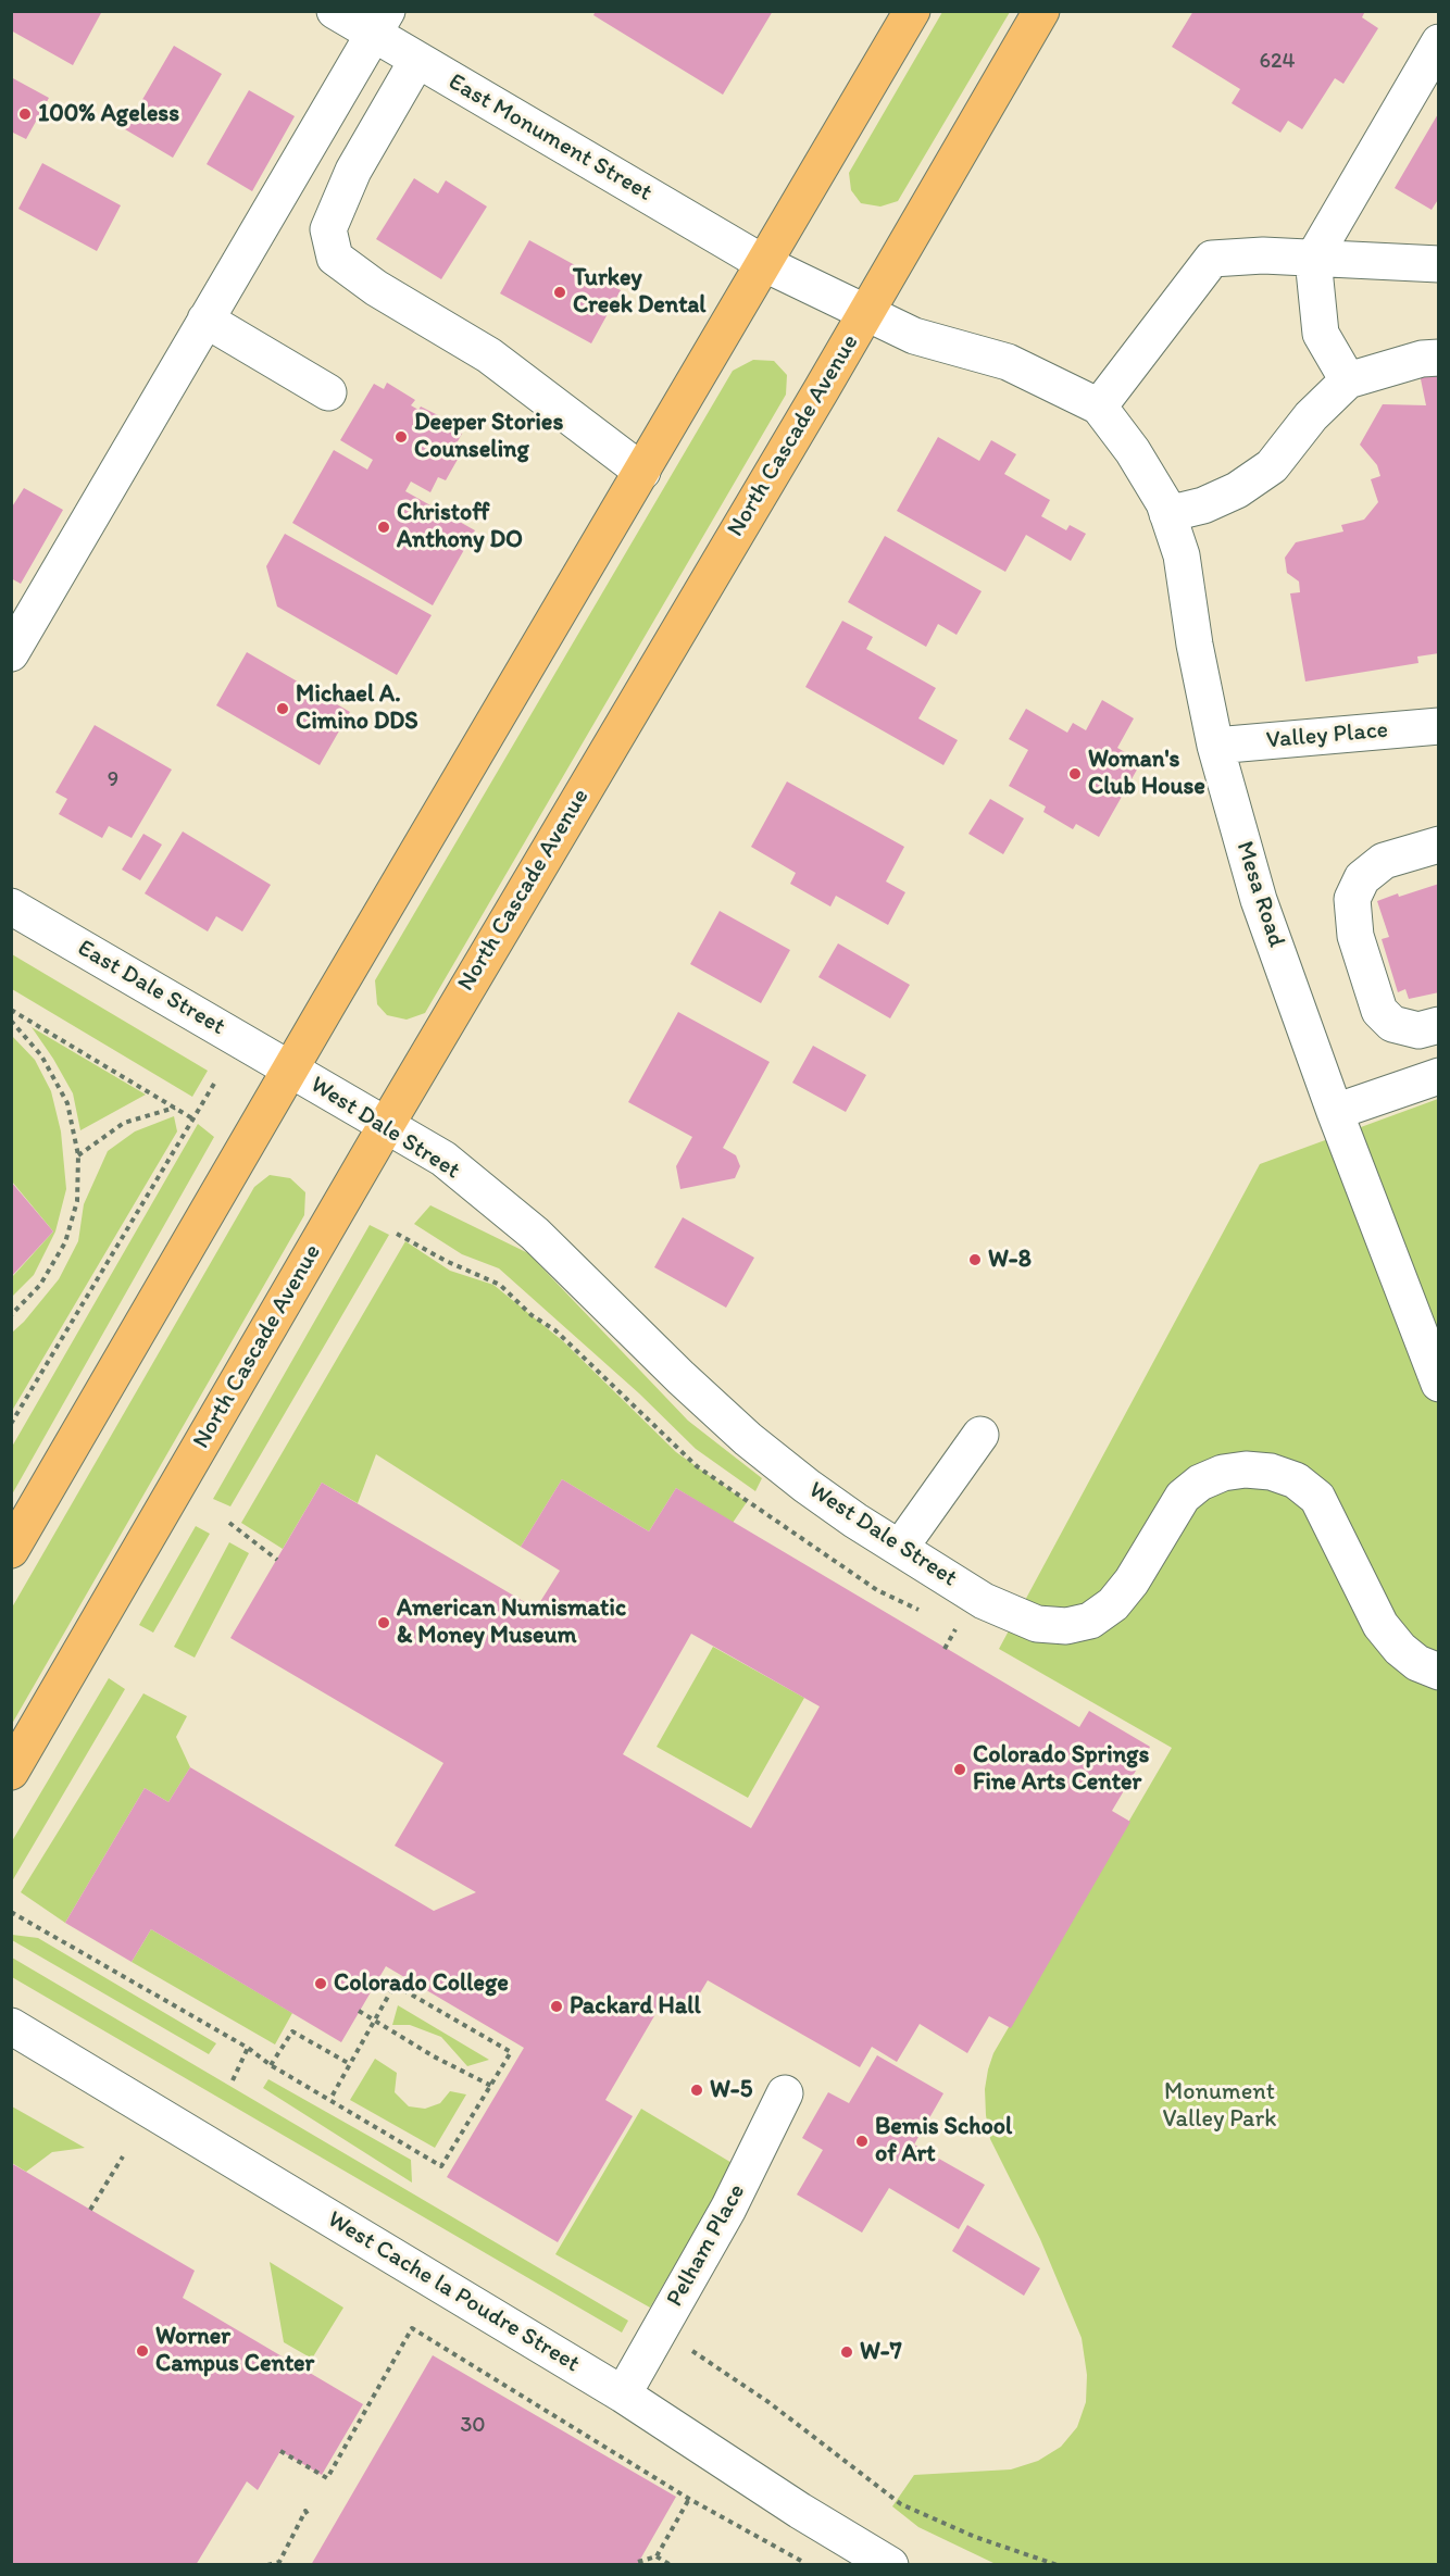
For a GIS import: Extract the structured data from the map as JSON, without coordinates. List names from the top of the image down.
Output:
{
  "streets": {
    "main road": ["North Cascade Avenue"],
    "street": [
      "East Monument Street",
      "Valley Place",
      "Mesa Road",
      "East Dale Street",
      "West Dale Street",
      "Pelham Place",
      "West Cache la Poudre Street"
    ]
  },
  "crossings": [
    ["East Monument Street", "North Cascade Avenue"],
    ["East Monument Street", "Mesa Road"],
    ["North Cascade Avenue", "West Dale Street"],
    ["Valley Place", "Mesa Road"],
    ["East Dale Street", "West Dale Street"],
    ["Pelham Place", "West Cache la Poudre Street"]
  ],
  "parks": ["Monument Valley Park"],
  "places": [
    "100% Ageless",
    "Turkey Creek Dental",
    "Deeper Stories Counseling",
    "Christoff Anthony DO",
    "Michael A. Cimino DDS",
    "Woman's Club House",
    "W-8",
    "American Numismatic & Money Museum",
    "Colorado Springs Fine Arts Center",
    "Colorado College",
    "Packard Hall",
    "W-5",
    "Bemis School of Art",
    "Worner Campus Center",
    "W-7"
  ],
  "house_numbers": ["624", "9", "30"]
}
